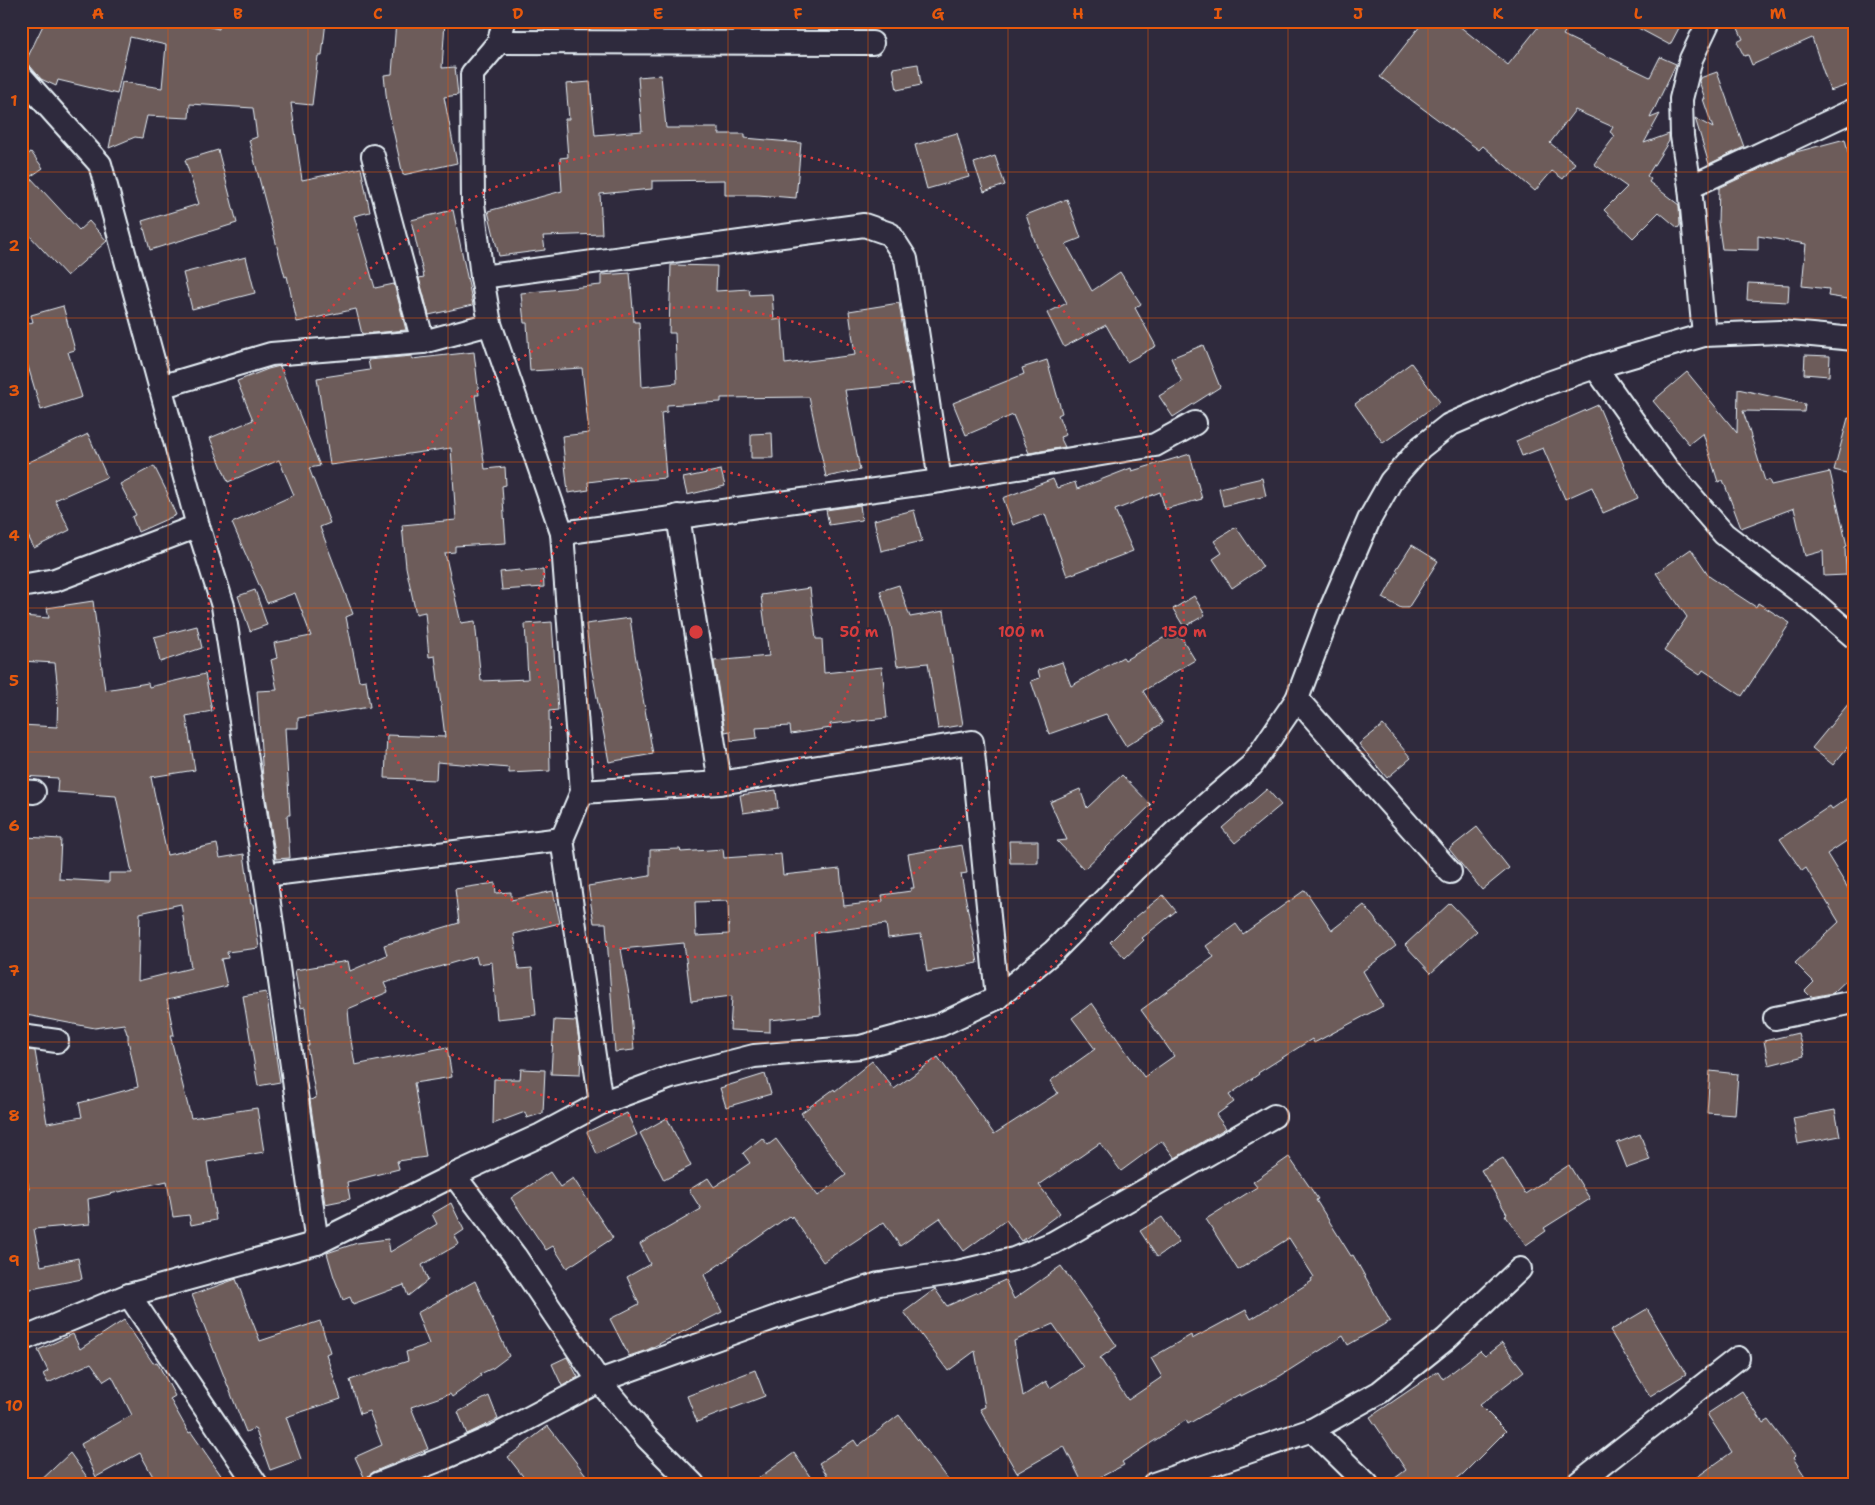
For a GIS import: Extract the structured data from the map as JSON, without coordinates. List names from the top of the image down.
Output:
{
  "grid": {
    "columns": [
      "A",
      "B",
      "C",
      "D",
      "E",
      "F",
      "G",
      "H",
      "I",
      "J",
      "K",
      "L",
      "M"
    ],
    "rows": [
      "1",
      "2",
      "3",
      "4",
      "5",
      "6",
      "7",
      "8",
      "9",
      "10"
    ]
  },
  "rings": ["50 m", "100 m", "150 m"]
}
